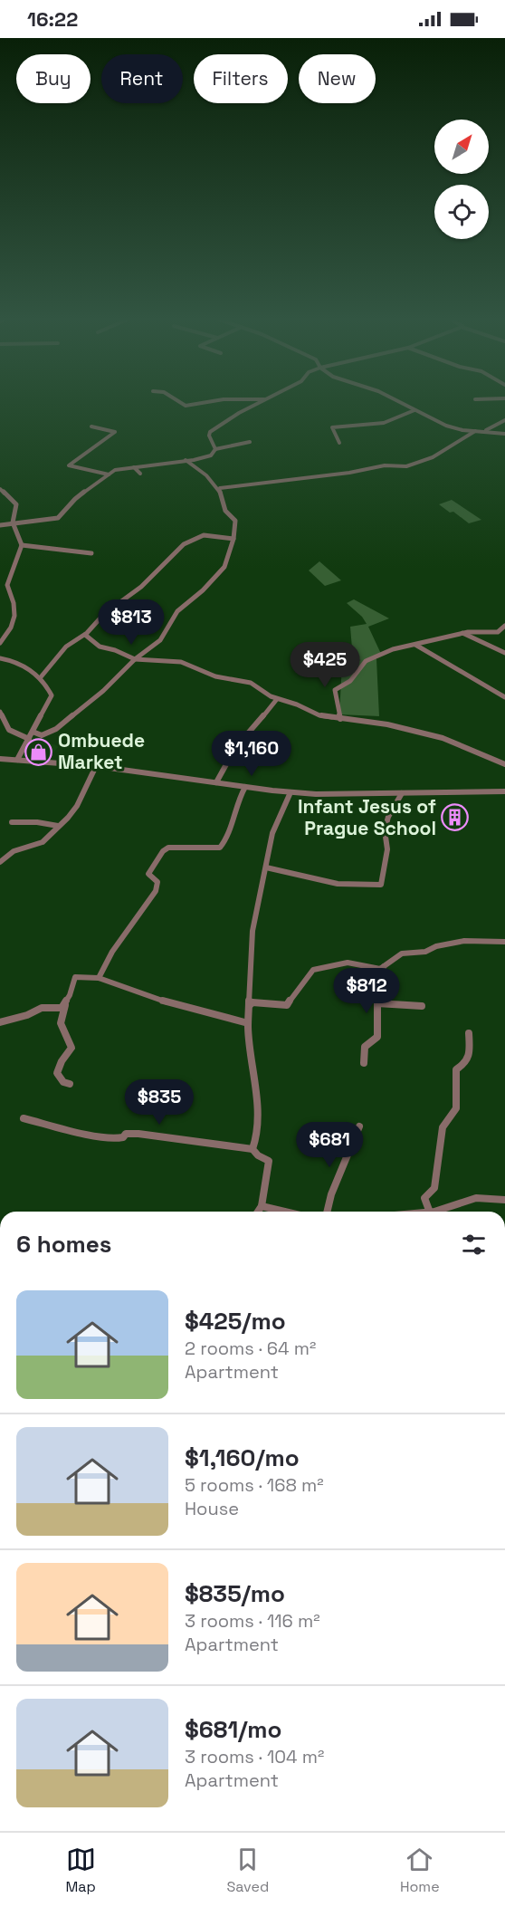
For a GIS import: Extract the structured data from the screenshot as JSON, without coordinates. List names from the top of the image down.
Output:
{
  "places": {
    "shop": ["Ombuede Market"],
    "building": ["Infant Jesus of Prague School"]
  },
  "north": "top right",
  "page": {
    "status": "16:22",
    "chip": [
      "Buy",
      "Rent",
      "Filters",
      "New"
    ],
    "price": [
      "$813",
      "$425",
      "$1,160",
      "$812",
      "$835",
      "$681"
    ],
    "heading": "6 homes",
    "list": [
      {
        "name": "$425/mo",
        "note": "2 rooms · 64 m² · Apartment"
      },
      {
        "name": "$1,160/mo",
        "note": "5 rooms · 168 m² · House"
      },
      {
        "name": "$835/mo",
        "note": "3 rooms · 116 m² · Apartment"
      },
      {
        "name": "$681/mo",
        "note": "3 rooms · 104 m² · Apartment"
      }
    ],
    "tabs": ["Map", "Saved", "Home"]
  }
}
